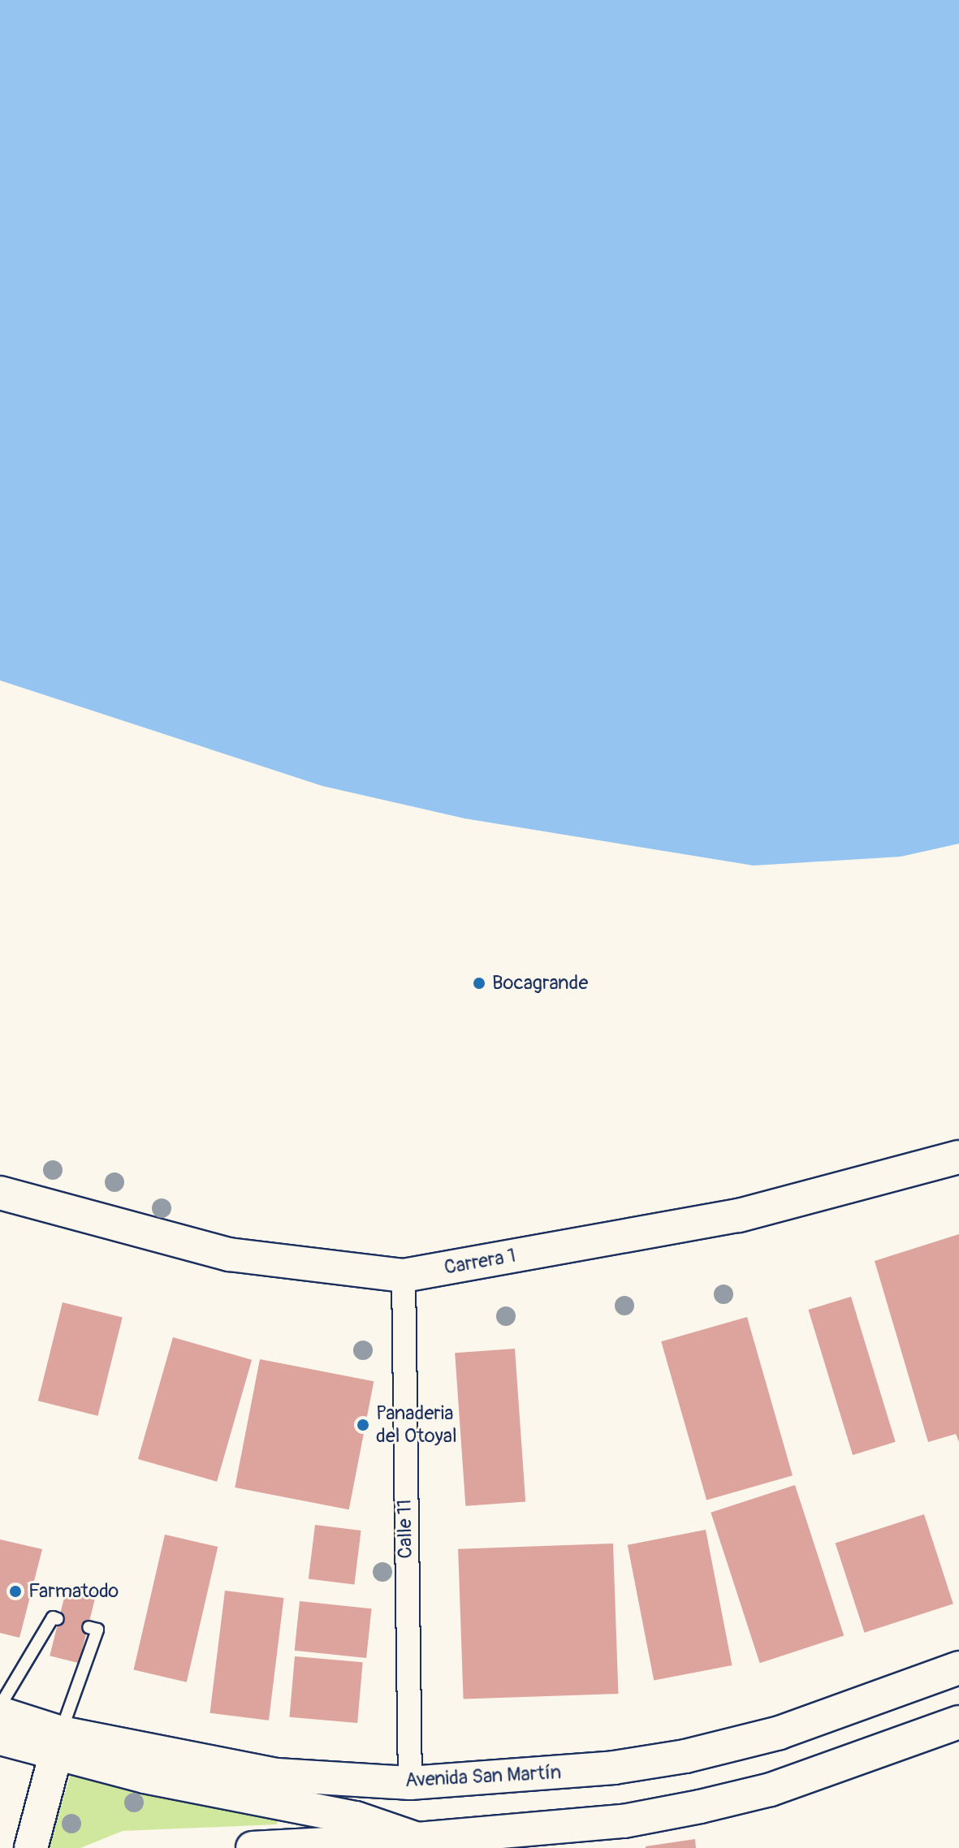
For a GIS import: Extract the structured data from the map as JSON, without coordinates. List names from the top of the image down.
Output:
{
  "streets": {
    "main road": ["Carrera 1", "Avenida San Martín"],
    "street": ["Calle 11"]
  },
  "crossings": [
    ["Carrera 1", "Calle 11"],
    ["Calle 11", "Avenida San Martín"]
  ],
  "places": ["Bocagrande", "Panaderia del Otoyal", "Farmatodo"]
}
